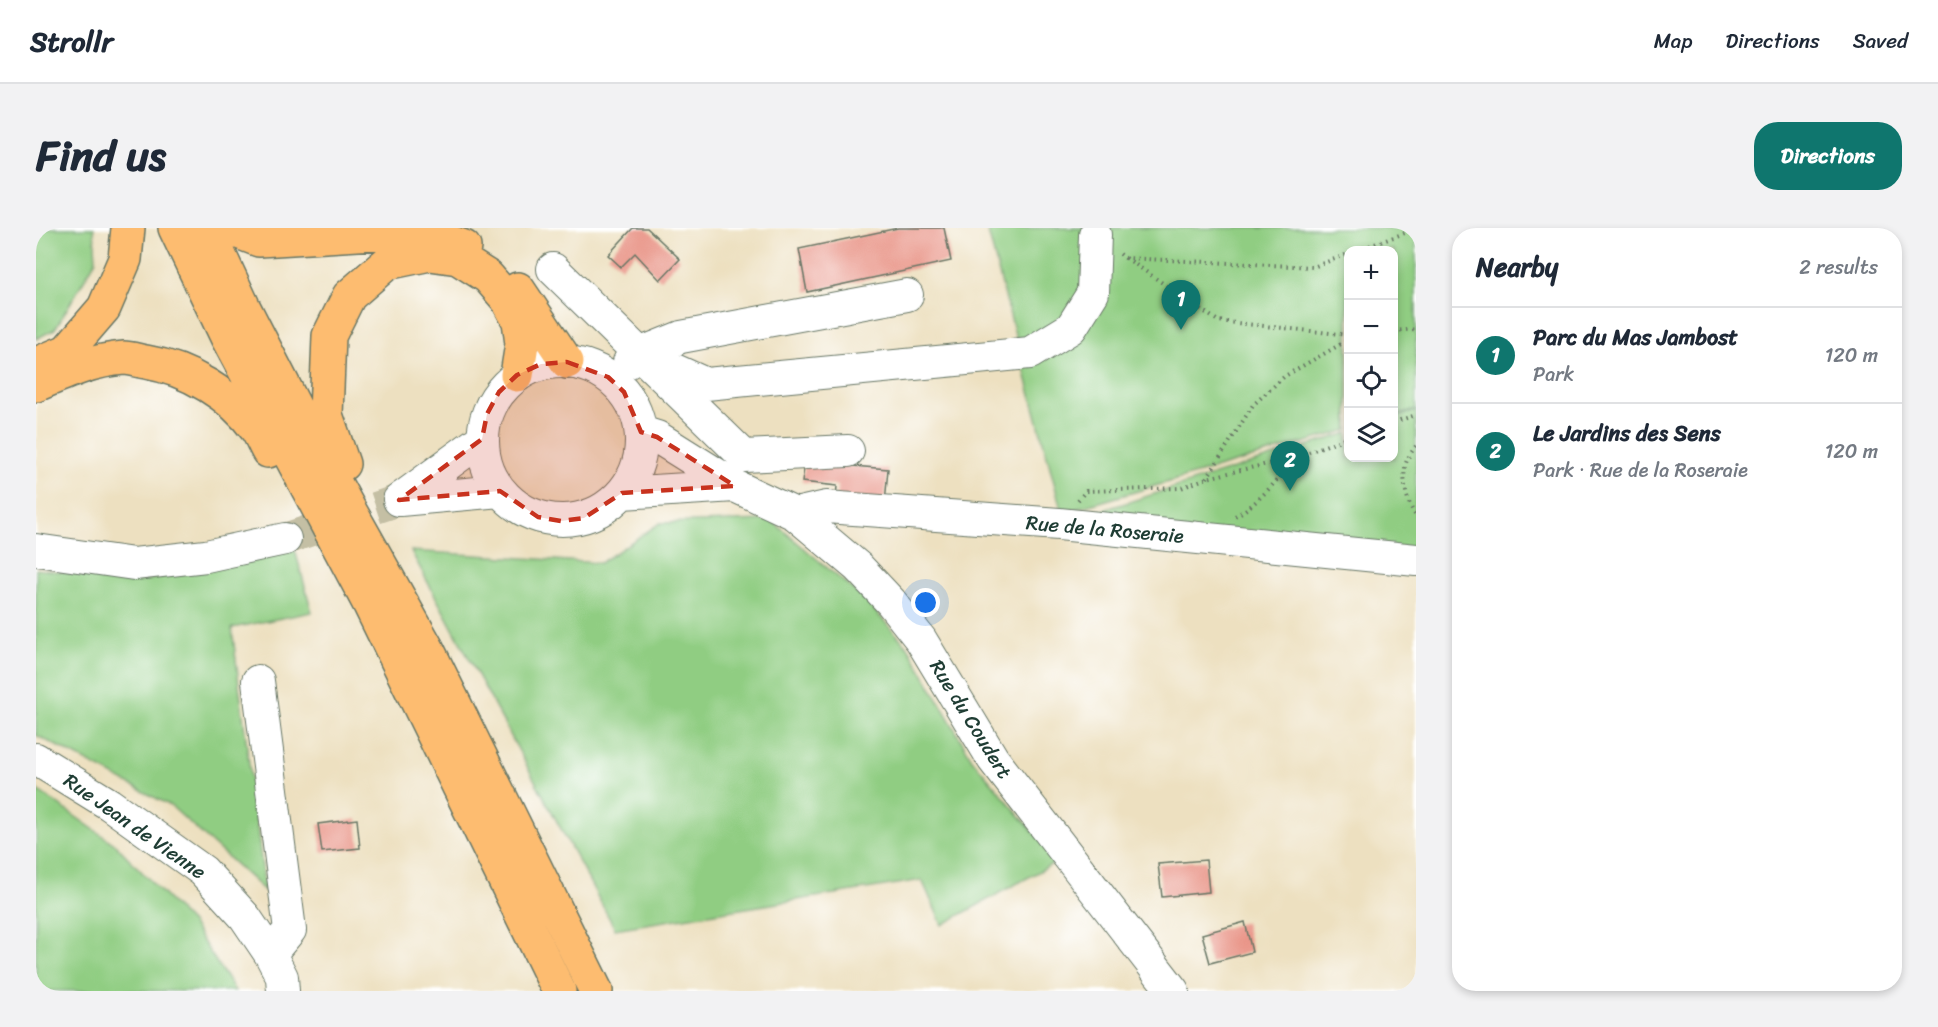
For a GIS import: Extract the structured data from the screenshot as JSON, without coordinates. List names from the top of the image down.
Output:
{
  "streets": {
    "street": ["Rue de la Roseraie", "Rue du Coudert", "Rue Jean de Vienne"]
  },
  "crossings": [
    ["Rue de la Roseraie", "Rue du Coudert"]
  ],
  "page": {
    "header": "Strollr",
    "nav": ["Map", "Directions", "Saved"],
    "title": "Find us",
    "buttons": "Directions",
    "heading": ["Nearby", "2 results"],
    "map_buttons": ["+", "−"],
    "pins": ["1", "2"],
    "list": [
      {
        "mark": "1",
        "name": "Parc du Mas Jambost",
        "note": "Park",
        "value": "120 m"
      },
      {
        "mark": "2",
        "name": "Le Jardins des Sens",
        "note": "Park · Rue de la Roseraie",
        "value": "120 m"
      }
    ]
  }
}
